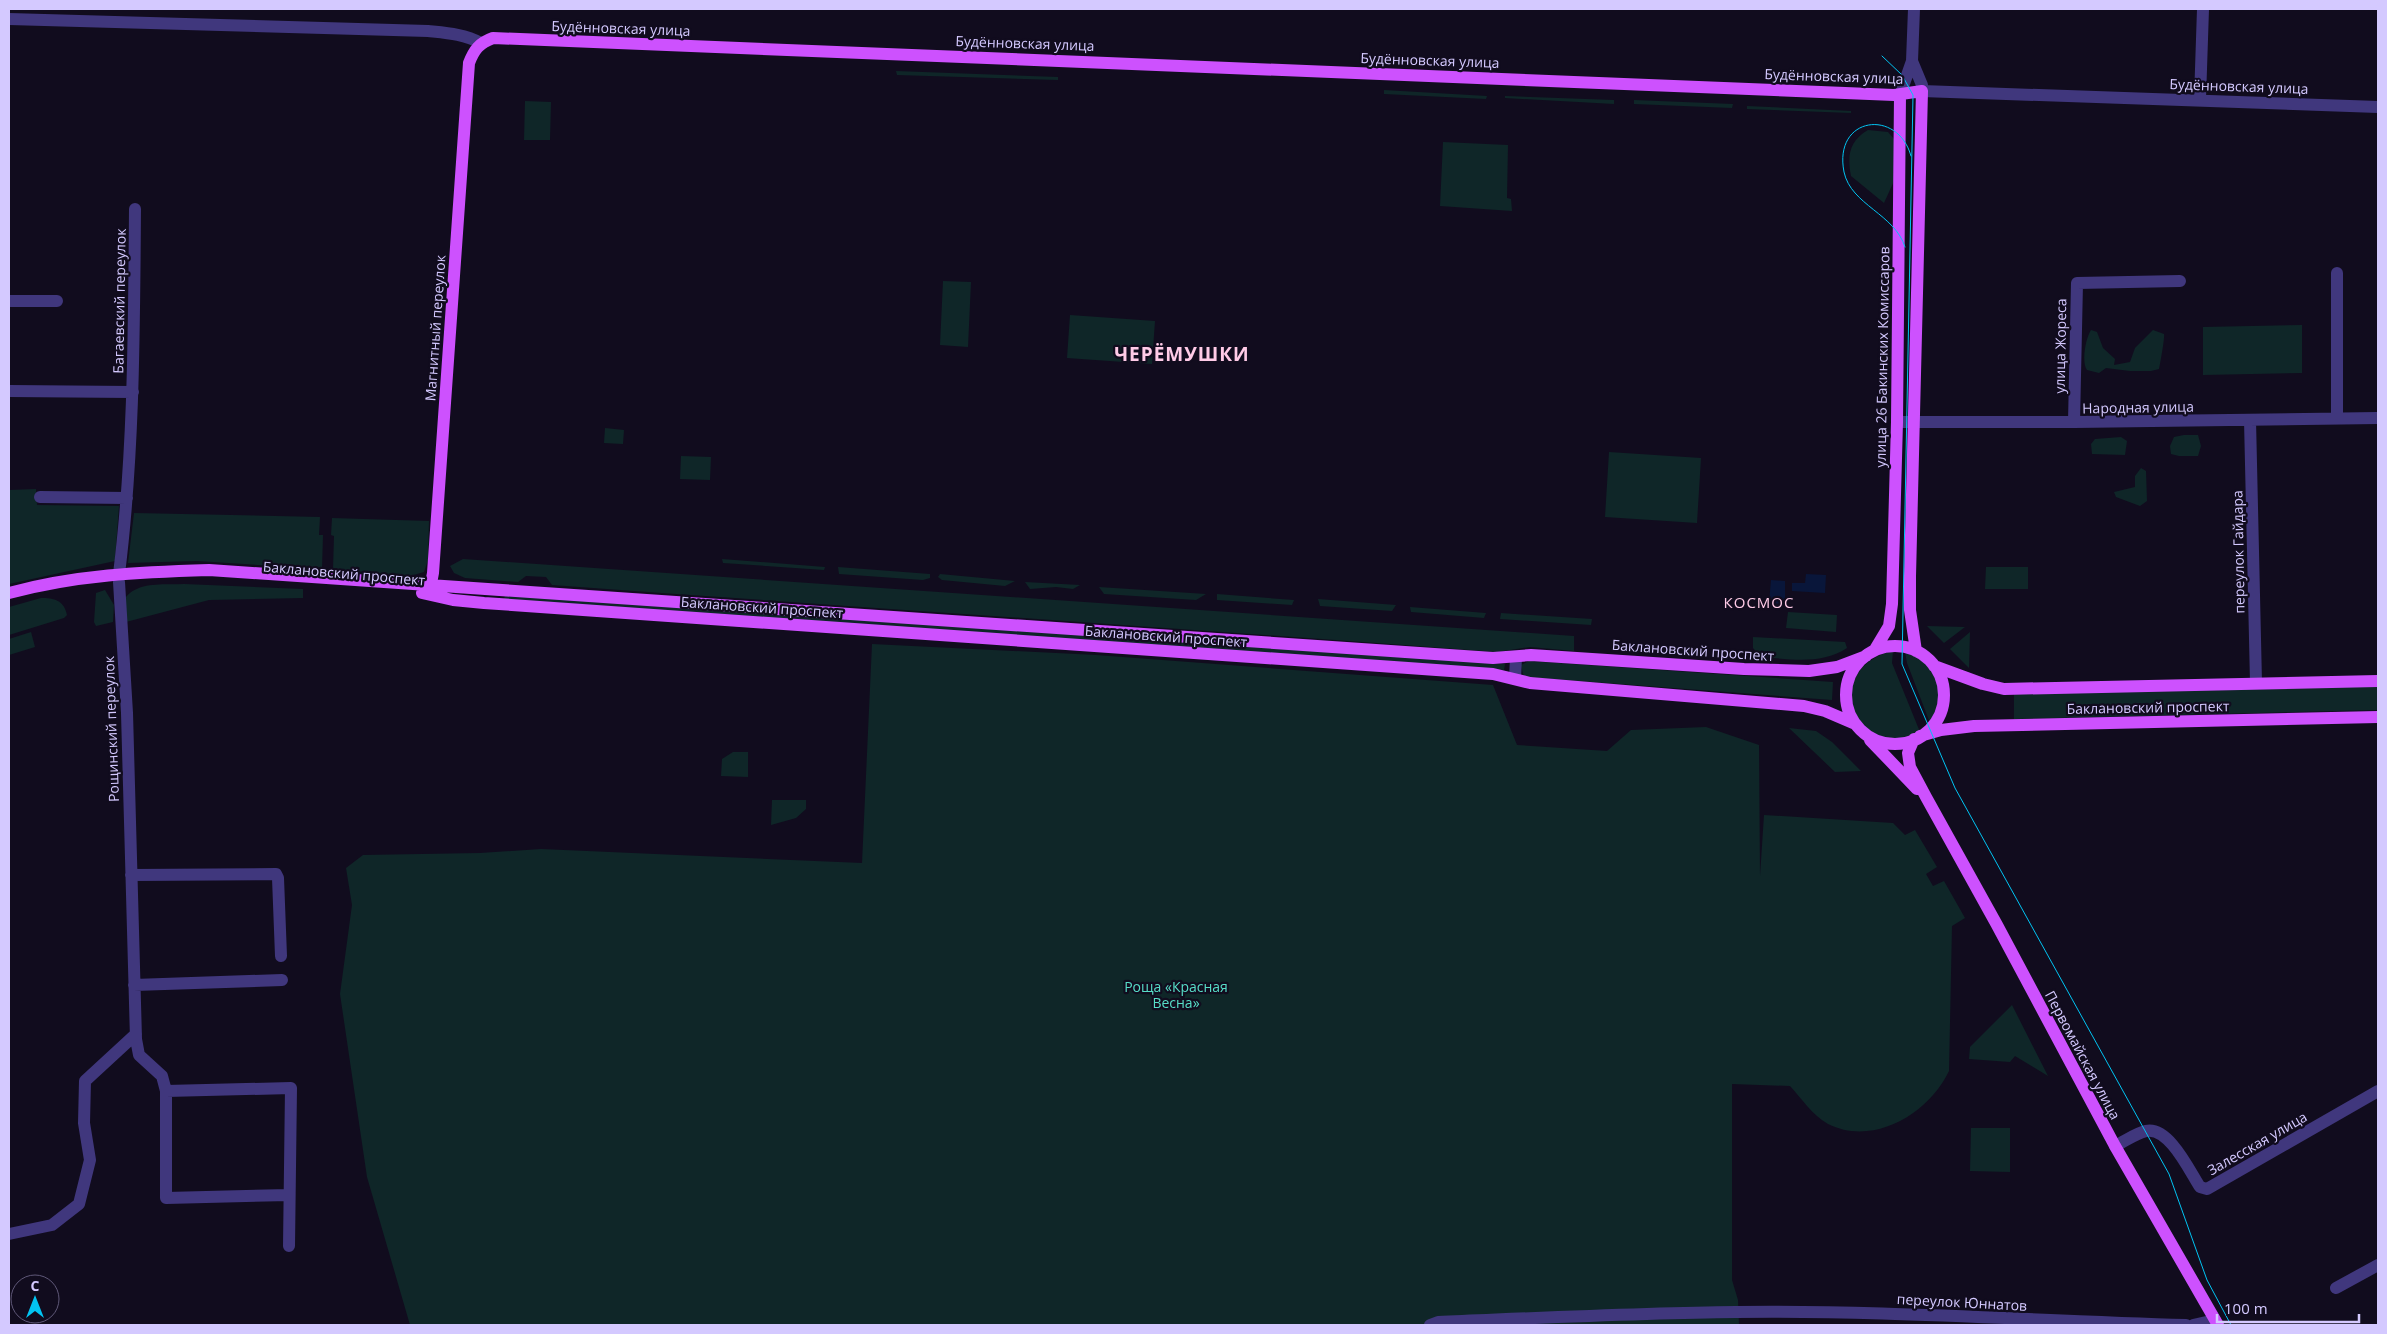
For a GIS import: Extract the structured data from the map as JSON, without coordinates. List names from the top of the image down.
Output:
{
  "streets": {
    "main road": [
      "Будённовская улица",
      "Магнитный переулок",
      "улица 26 Бакинских Комиссаров",
      "Баклановский проспект",
      "Первомайская улица"
    ],
    "street": [
      "Багаевский переулок",
      "улица Жореса",
      "Народная улица",
      "переулок Гайдара",
      "Рощинский переулок",
      "Залесская улица",
      "переулок Юннатов"
    ]
  },
  "crossings": [
    ["Будённовская улица", "Магнитный переулок"],
    ["Будённовская улица", "улица 26 Бакинских Комиссаров"],
    ["Багаевский переулок", "Баклановский проспект"],
    ["Багаевский переулок", "Рощинский переулок"],
    ["Магнитный переулок", "Баклановский проспект"],
    ["улица Жореса", "Народная улица"],
    ["улица 26 Бакинских Комиссаров", "Народная улица"],
    ["улица 26 Бакинских Комиссаров", "Баклановский проспект"],
    ["улица 26 Бакинских Комиссаров", "Первомайская улица"],
    ["Народная улица", "переулок Гайдара"],
    ["переулок Гайдара", "Баклановский проспект"],
    ["Баклановский проспект", "Рощинский переулок"],
    ["Баклановский проспект", "Первомайская улица"],
    ["Первомайская улица", "Залесская улица"]
  ],
  "districts": ["ЧЕРЁМУШКИ", "КОСМОС"],
  "parks": ["Роща «Красная Весна»"],
  "scale_bar": "100 m",
  "north": "top"
}
